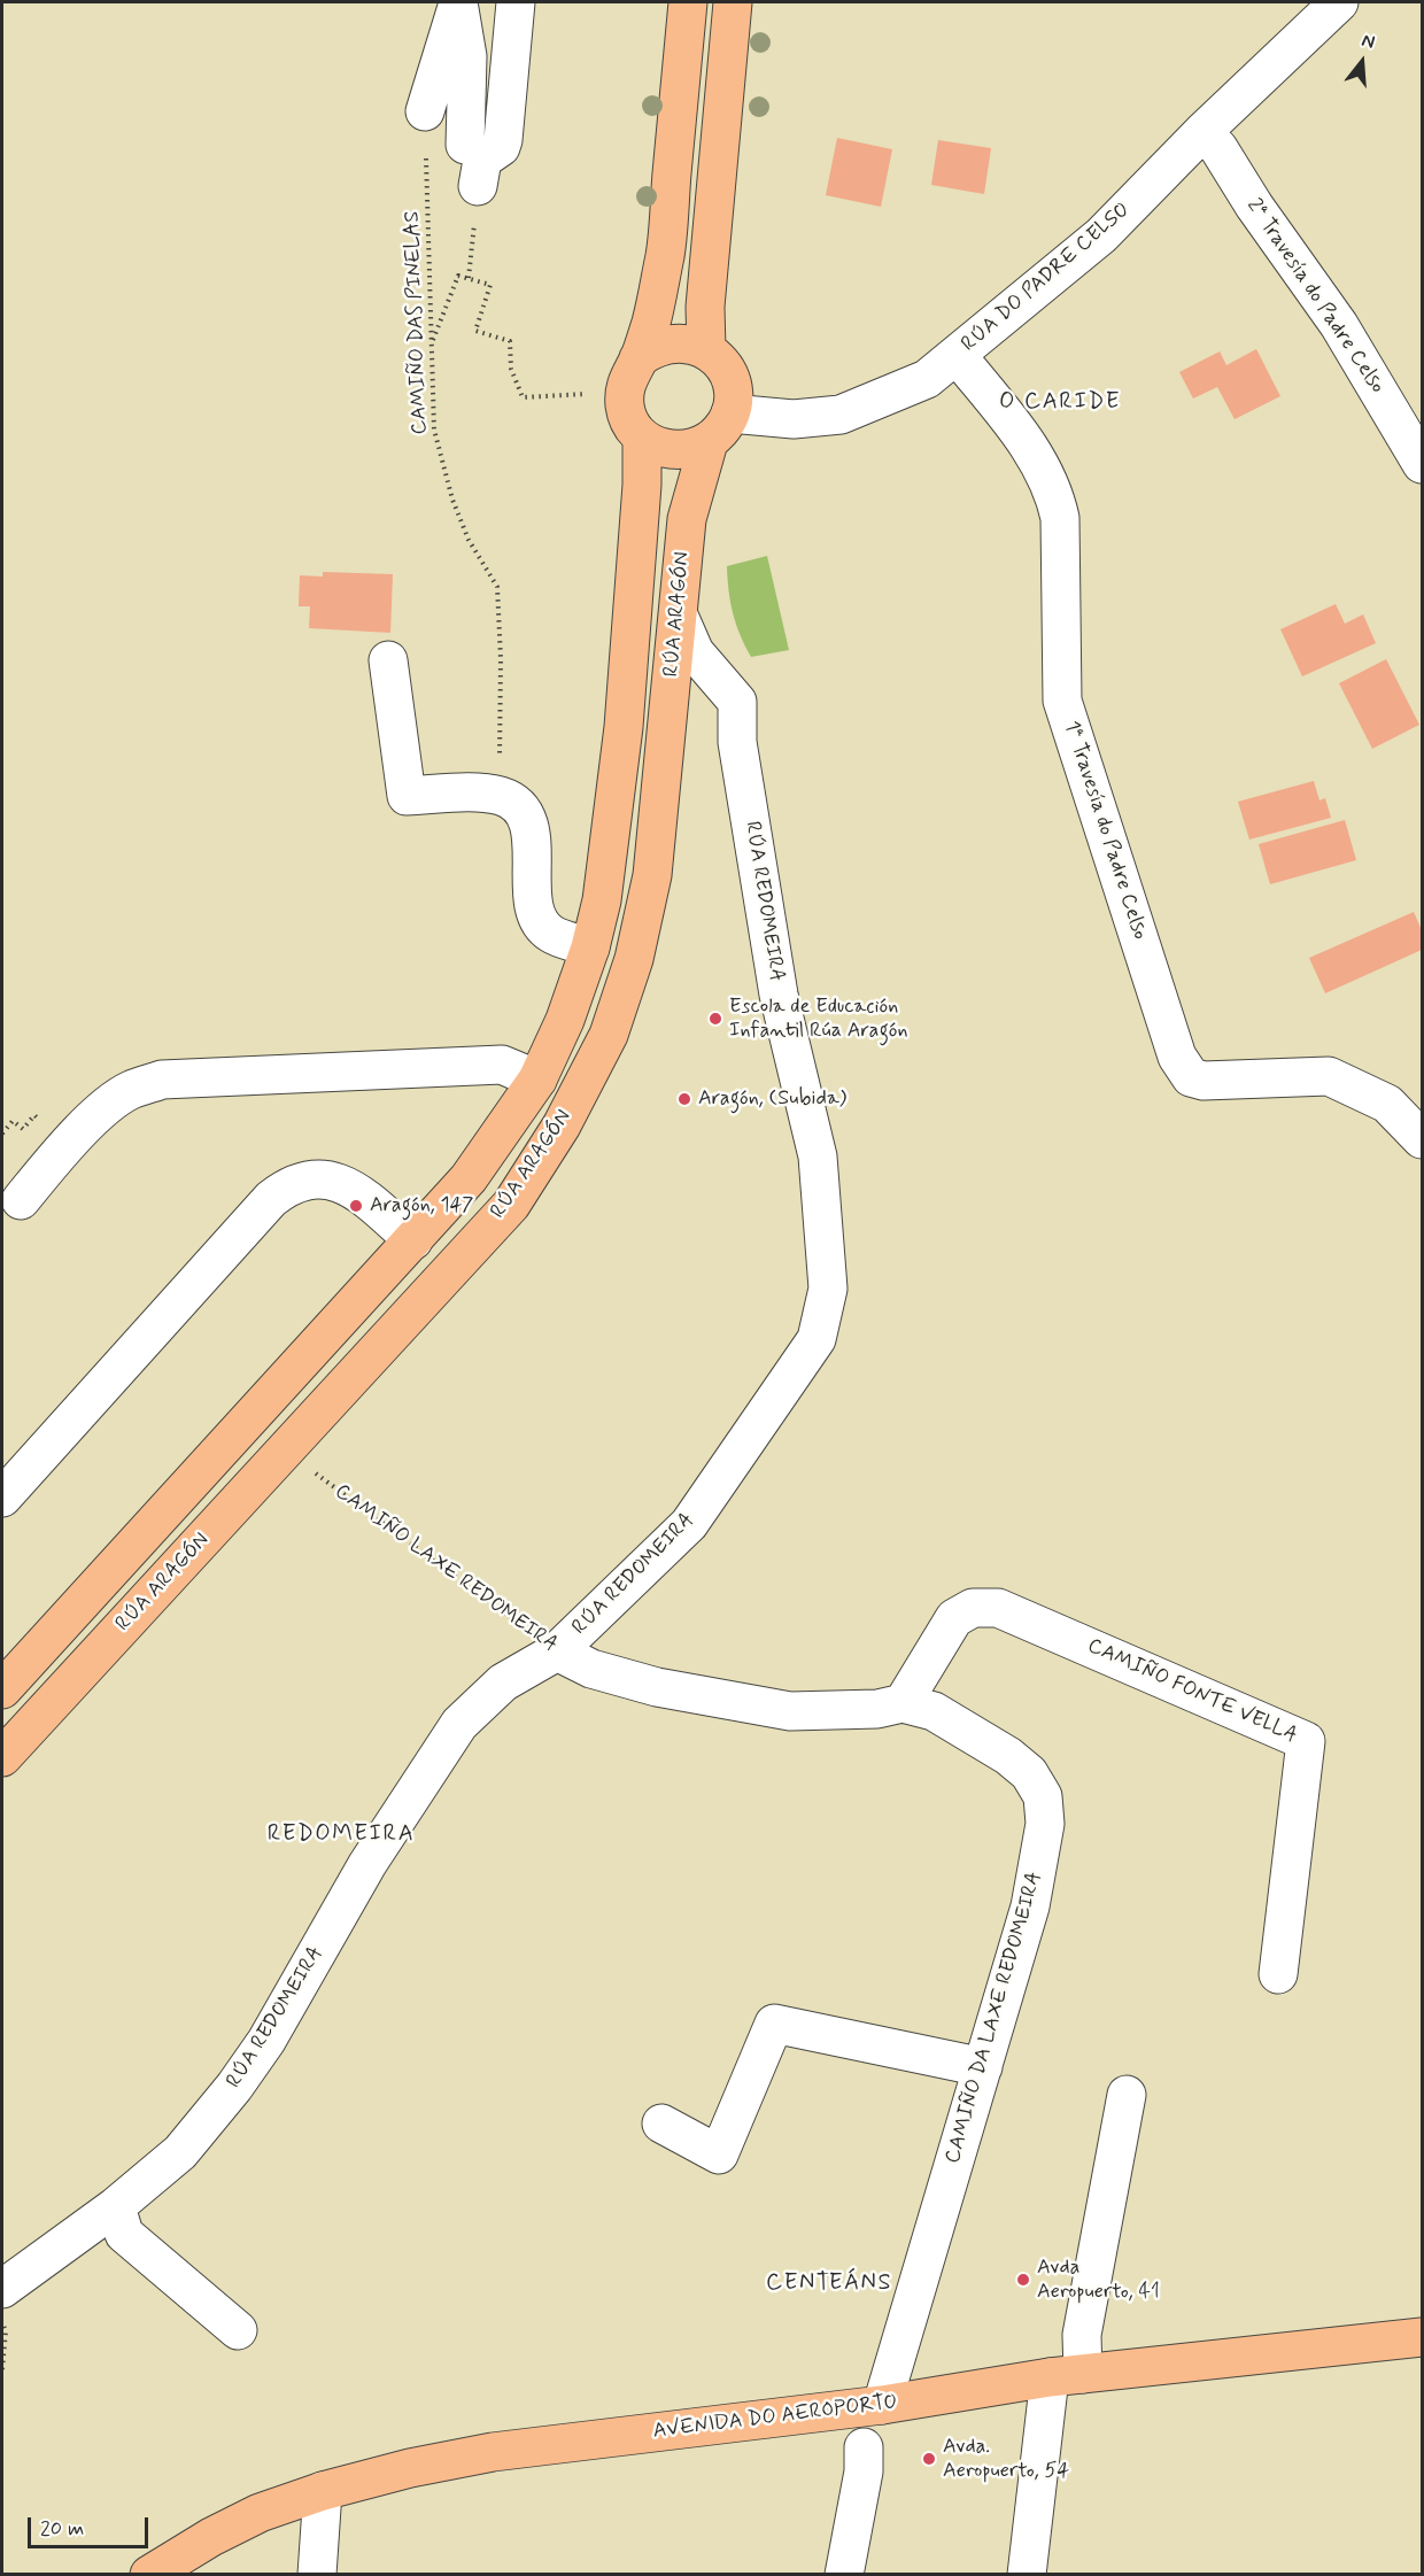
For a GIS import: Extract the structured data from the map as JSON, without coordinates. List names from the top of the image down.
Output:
{
  "streets": {
    "main road": ["RÚA ARAGÓN", "AVENIDA DO AEROPORTO"],
    "street": [
      "RÚA DO PADRE CELSO",
      "2ª Travesía do Padre Celso",
      "1ª Travesía do Padre Celso",
      "RÚA REDOMEIRA",
      "CAMIÑO LAXE REDOMEIRA",
      "CAMIÑO FONTE VELLA",
      "CAMIÑO DA LAXE REDOMEIRA"
    ],
    "path": ["CAMIÑO DAS PINELAS"]
  },
  "crossings": [
    ["RÚA DO PADRE CELSO", "2ª Travesía do Padre Celso"],
    ["RÚA DO PADRE CELSO", "RÚA ARAGÓN"],
    ["RÚA DO PADRE CELSO", "1ª Travesía do Padre Celso"],
    ["RÚA ARAGÓN", "RÚA REDOMEIRA"],
    ["RÚA REDOMEIRA", "CAMIÑO LAXE REDOMEIRA"],
    ["CAMIÑO LAXE REDOMEIRA", "CAMIÑO FONTE VELLA"],
    ["CAMIÑO LAXE REDOMEIRA", "CAMIÑO DA LAXE REDOMEIRA"],
    ["CAMIÑO FONTE VELLA", "CAMIÑO DA LAXE REDOMEIRA"],
    ["CAMIÑO DA LAXE REDOMEIRA", "AVENIDA DO AEROPORTO"]
  ],
  "districts": ["O CARIDE", "REDOMEIRA", "CENTEÁNS"],
  "places": [
    "Escola de Educación Infantil Rúa Aragón",
    "Aragón, (Subida)",
    "Aragón, 147",
    "Avda Aeropuerto, 41",
    "Avda. Aeropuerto, 54"
  ],
  "scale_bar": "20 m",
  "north": "top"
}
